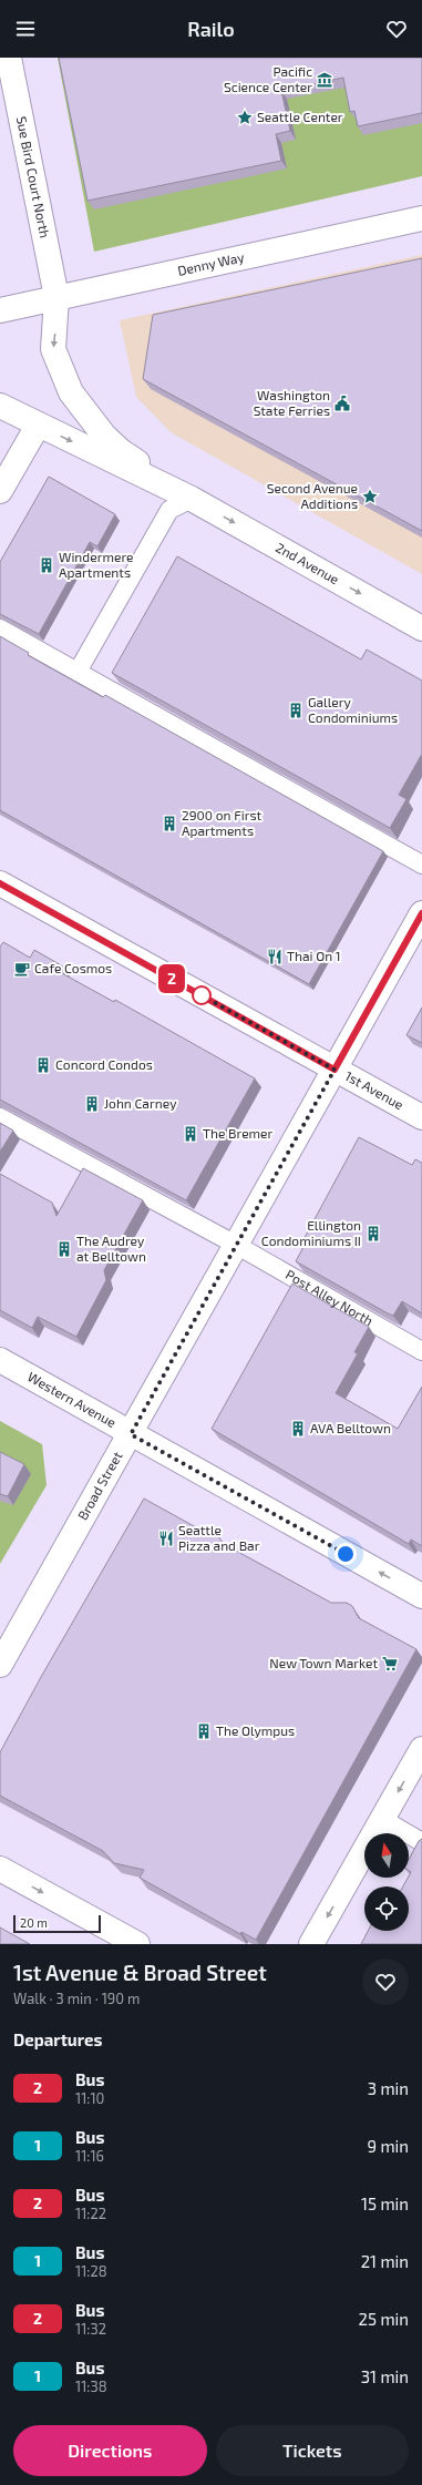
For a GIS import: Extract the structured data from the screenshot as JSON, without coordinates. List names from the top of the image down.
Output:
{
  "streets": {
    "main road": [
      "Sue Bird Court North",
      "Denny Way",
      "2nd Avenue",
      "1st Avenue",
      "Western Avenue",
      "Broad Street"
    ],
    "lane": ["Post Alley North"]
  },
  "crossings": [
    ["Sue Bird Court North", "Denny Way"],
    ["Sue Bird Court North", "2nd Avenue"],
    ["Denny Way", "2nd Avenue"],
    ["1st Avenue", "Broad Street"],
    ["Post Alley North", "Broad Street"],
    ["Western Avenue", "Broad Street"]
  ],
  "one_way": ["2nd Avenue", "Western Avenue"],
  "places": {
    "museum": ["Pacific Science Center"],
    "place": ["Seattle Center", "Second Avenue Additions"],
    "public building": ["Washington State Ferries"],
    "building": [
      "Windermere Apartments",
      "Gallery Condominiums",
      "2900 on First Apartments",
      "Concord Condos",
      "John Carney",
      "The Bremer",
      "Ellington Condominiums II",
      "The Audrey at Belltown",
      "AVA Belltown",
      "The Olympus"
    ],
    "restaurant": ["Thai On 1", "Seattle Pizza and Bar"],
    "cafe": ["Cafe Cosmos"],
    "supermarket": ["New Town Market"]
  },
  "lines": ["bus line 2"],
  "scale_bar": "20 m",
  "north": "top",
  "page": {
    "header": "Railo",
    "on_map": "2",
    "scale": "20 m",
    "heading": [
      ["1st Avenue & Broad Street", "Walk · 3 min · 190 m"],
      "Departures"
    ],
    "list": [
      {
        "mark": "2",
        "name": "Bus",
        "note": "11:10",
        "value": "3 min"
      },
      {
        "mark": "1",
        "name": "Bus",
        "note": "11:16",
        "value": "9 min"
      },
      {
        "mark": "2",
        "name": "Bus",
        "note": "11:22",
        "value": "15 min"
      },
      {
        "mark": "1",
        "name": "Bus",
        "note": "11:28",
        "value": "21 min"
      },
      {
        "mark": "2",
        "name": "Bus",
        "note": "11:32",
        "value": "25 min"
      },
      {
        "mark": "1",
        "name": "Bus",
        "note": "11:38",
        "value": "31 min"
      }
    ],
    "buttons": ["Directions", "Tickets"]
  }
}
